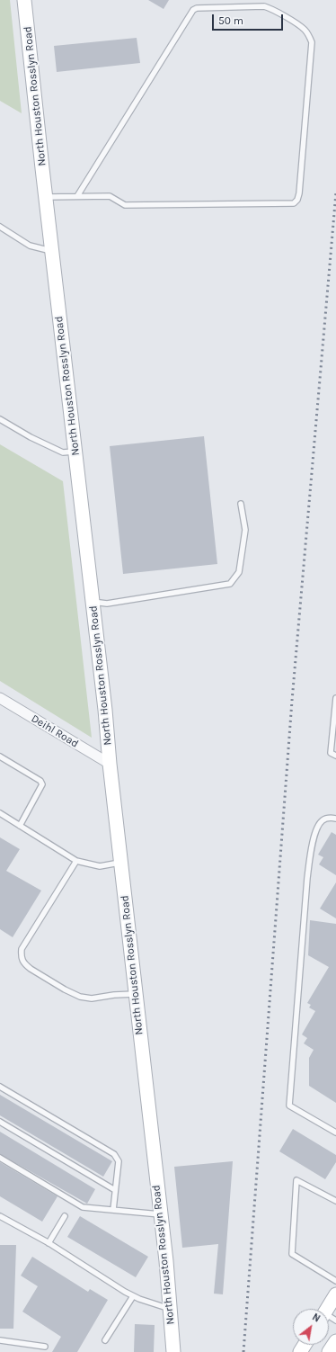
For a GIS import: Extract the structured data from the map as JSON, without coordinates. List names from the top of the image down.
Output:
{
  "streets": {
    "street": ["North Houston Rosslyn Road", "Deihl Road"]
  },
  "crossings": [
    ["North Houston Rosslyn Road", "Deihl Road"]
  ],
  "scale_bar": "50 m",
  "north": "top right"
}
